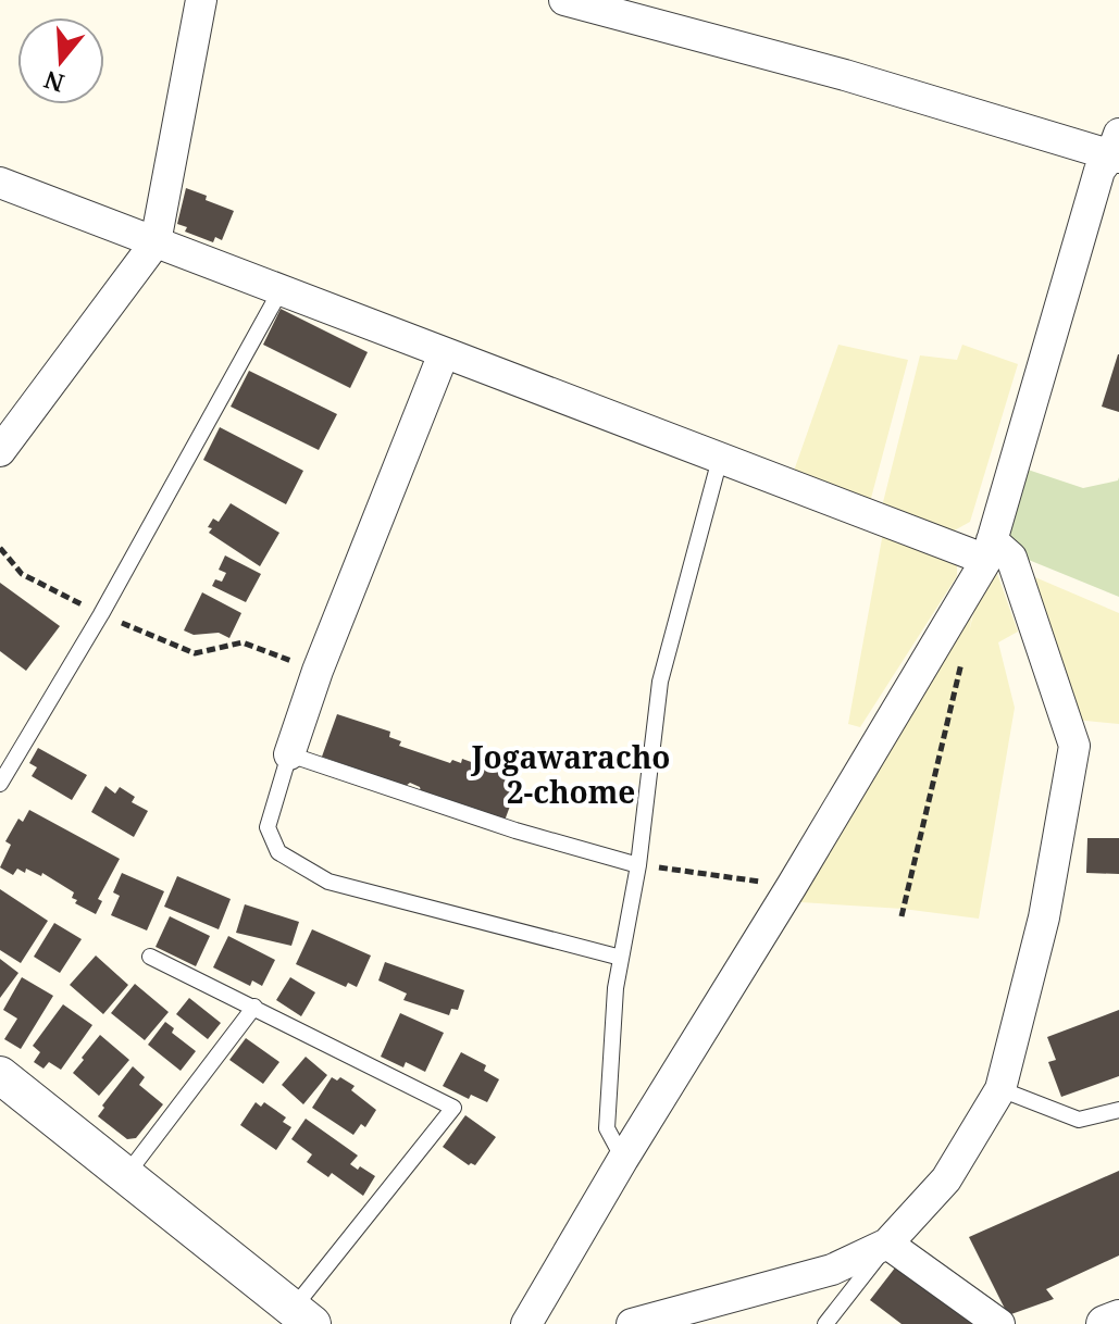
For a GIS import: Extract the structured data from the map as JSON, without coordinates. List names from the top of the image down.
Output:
{
  "districts": ["Jogawaracho 2-chome"],
  "north": "bottom"
}
